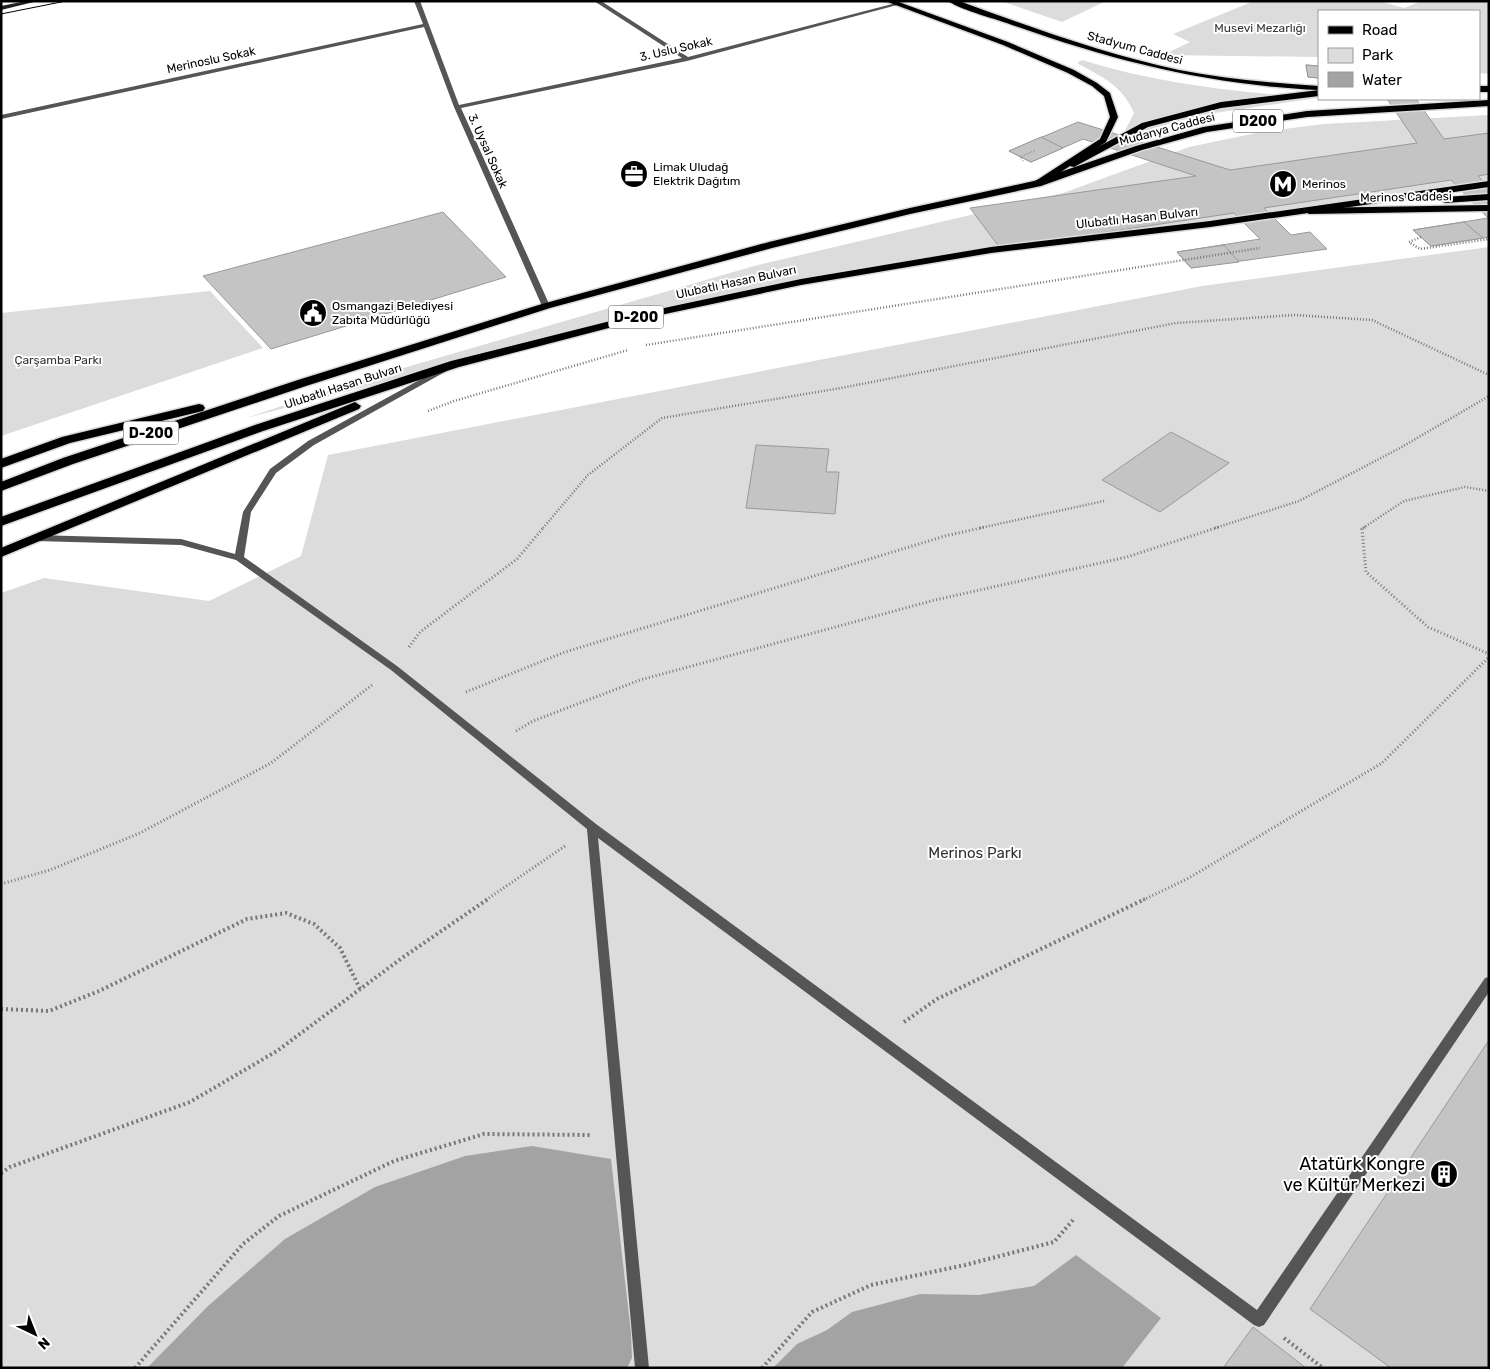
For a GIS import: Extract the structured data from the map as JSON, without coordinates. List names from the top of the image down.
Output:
{
  "streets": {
    "highway": [
      "D200",
      "Mudanya Caddesi",
      "Ulubatlı Hasan Bulvarı",
      "D-200"
    ],
    "main road": ["Stadyum Caddesi", "Merinos Caddesi"],
    "street": ["3. Uslu Sokak", "Merinoslu Sokak", "3. Uysal Sokak"]
  },
  "crossings": [
    ["3. Uslu Sokak", "3. Uysal Sokak"],
    ["Merinoslu Sokak", "3. Uysal Sokak"],
    ["Mudanya Caddesi", "Ulubatlı Hasan Bulvarı"],
    ["3. Uysal Sokak", "Ulubatlı Hasan Bulvarı"],
    ["Merinos Caddesi", "Ulubatlı Hasan Bulvarı"]
  ],
  "parks": ["Musevi Mezarlığı", "Çarşamba Parkı", "Merinos Parkı"],
  "places": {
    "office": ["Limak Uludağ Elektrik Dağıtım"],
    "metro station": ["Merinos"],
    "public building": ["Osmangazi Belediyesi Zabıta Müdürlüğü"],
    "building": ["Atatürk Kongre ve Kültür Merkezi"]
  },
  "legend": ["Road", "Park", "Water"],
  "north": "bottom right"
}
